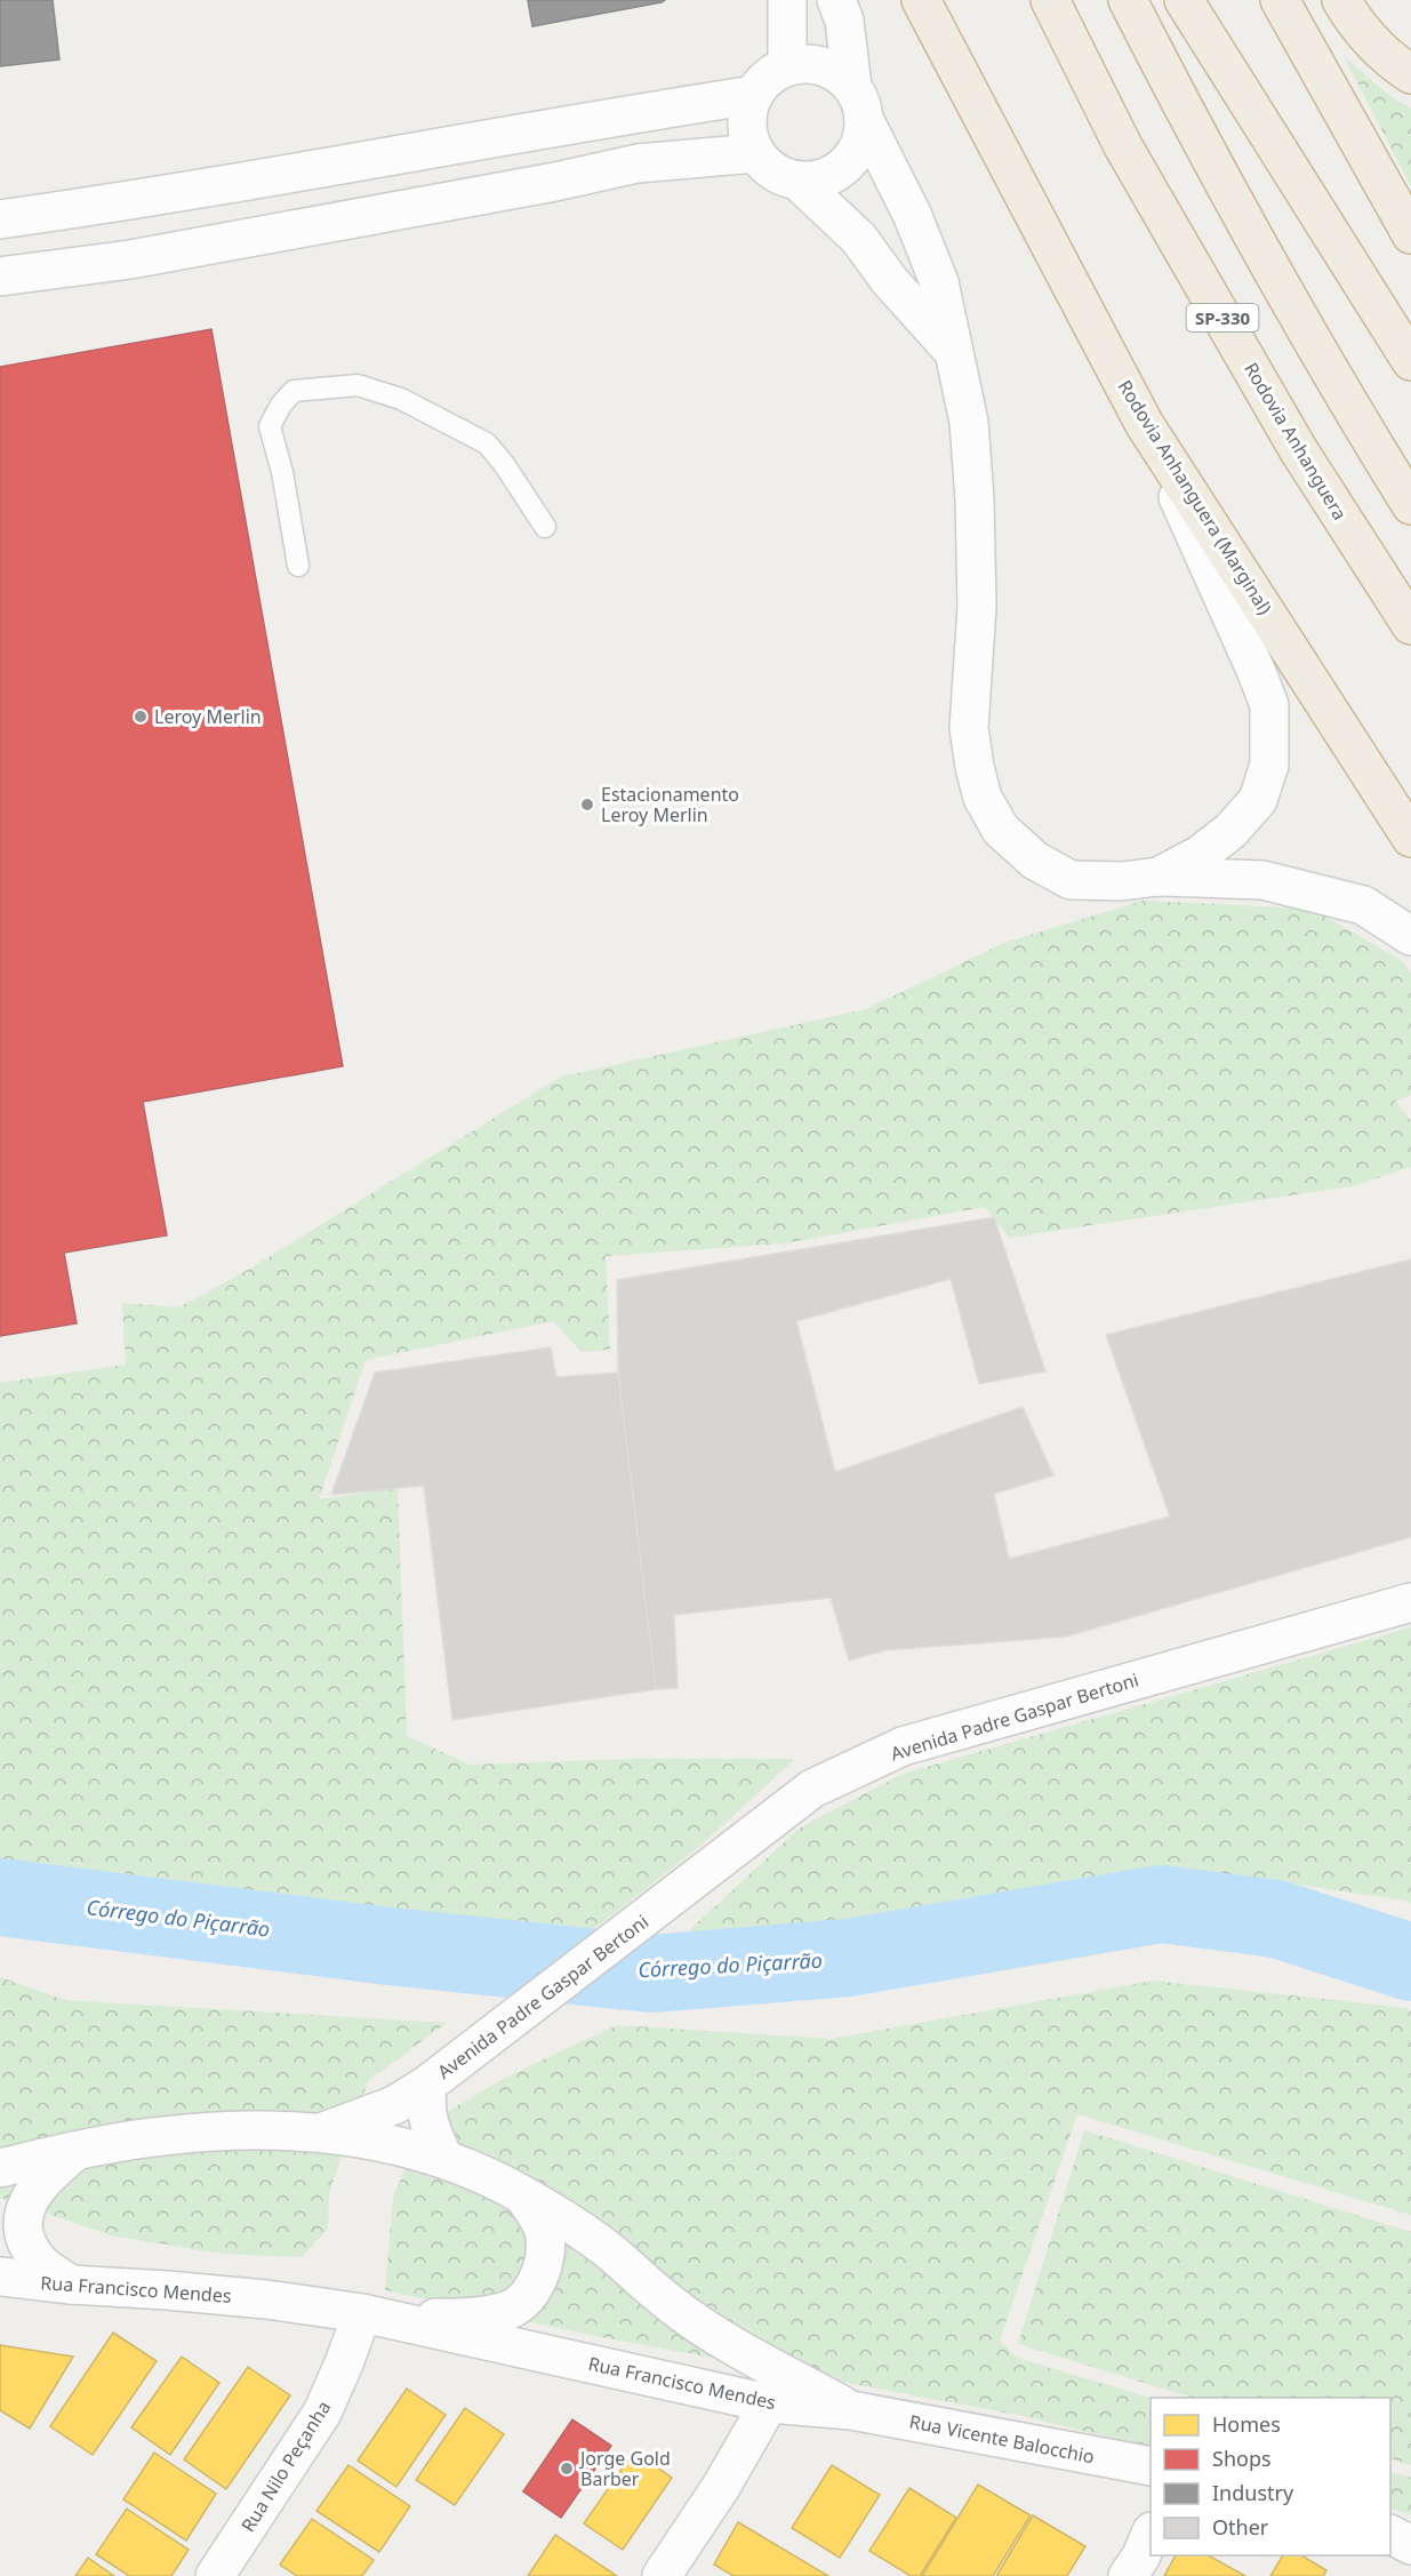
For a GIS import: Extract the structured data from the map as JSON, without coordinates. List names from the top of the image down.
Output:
{
  "streets": {
    "highway": ["SP-330", "Rodovia Anhanguera", "Rodovia Anhanguera (Marginal)"],
    "street": [
      "Avenida Padre Gaspar Bertoni",
      "Rua Francisco Mendes",
      "Rua Vicente Balocchio",
      "Rua Nilo Peçanha"
    ]
  },
  "crossings": [
    ["Avenida Padre Gaspar Bertoni", "Rua Francisco Mendes"],
    ["Rua Francisco Mendes", "Rua Vicente Balocchio"],
    ["Rua Francisco Mendes", "Rua Nilo Peçanha"]
  ],
  "water": ["Córrego do Piçarrão"],
  "places": ["Leroy Merlin", "Estacionamento Leroy Merlin", "Jorge Gold Barber"],
  "legend": [
    "Homes",
    "Shops",
    "Industry",
    "Other"
  ]
}
